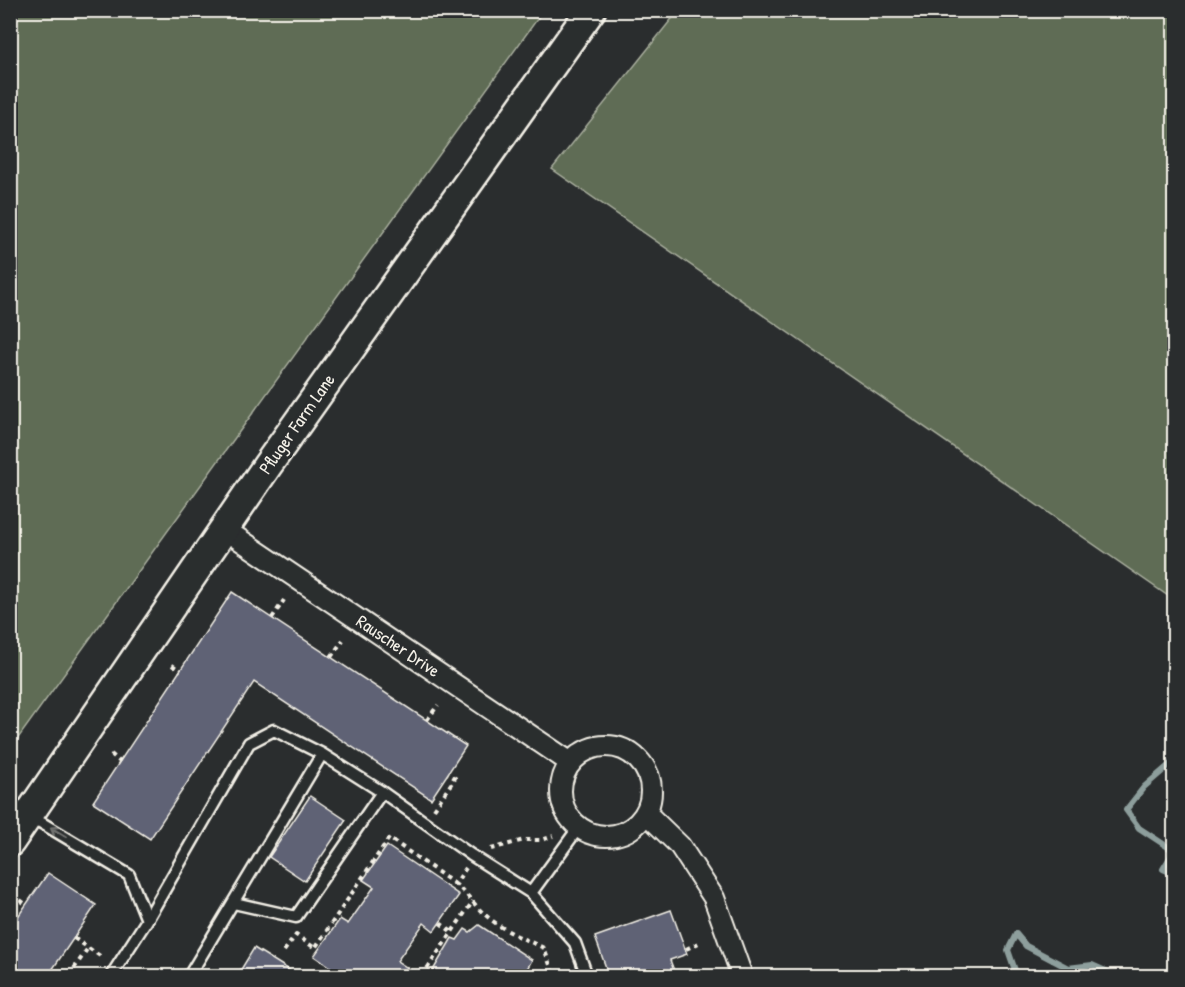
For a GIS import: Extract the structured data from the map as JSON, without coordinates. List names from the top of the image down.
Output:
{
  "streets": {
    "street": ["Pfluger Farm Lane", "Rauscher Drive"]
  },
  "crossings": [
    ["Pfluger Farm Lane", "Rauscher Drive"]
  ]
}
